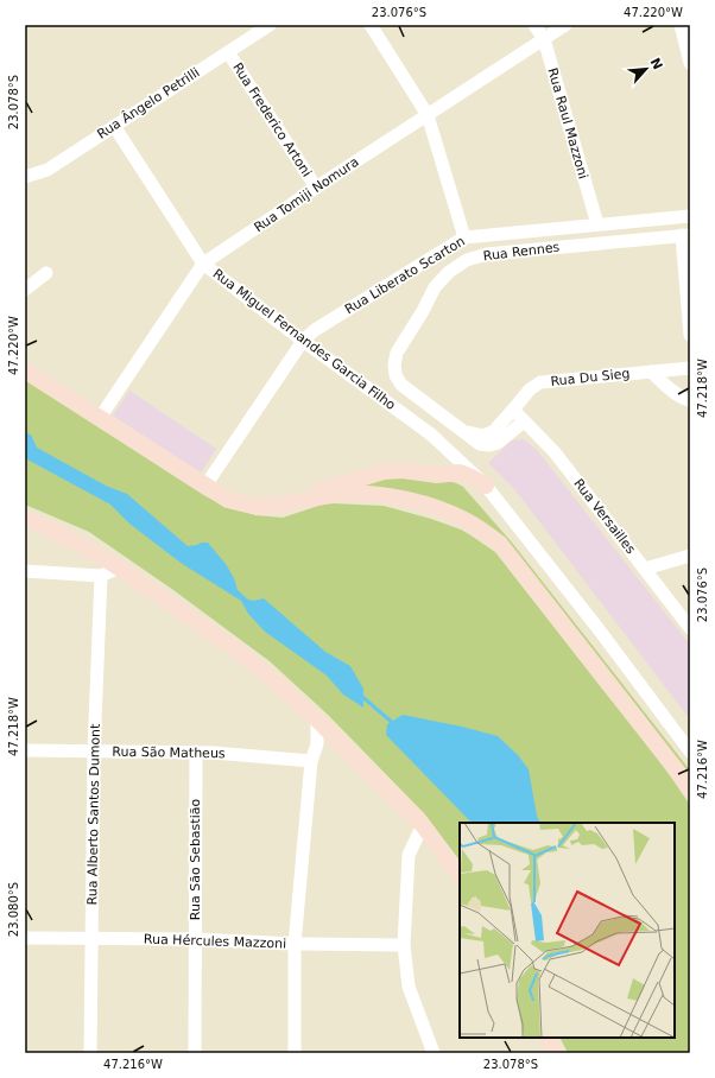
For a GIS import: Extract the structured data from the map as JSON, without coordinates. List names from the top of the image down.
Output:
{
  "streets": {
    "street": [
      "Rua Ângelo Petrilli",
      "Rua Frederico Artoni",
      "Rua Raul Mazzoni",
      "Rua Tomiji Nomura",
      "Rua Rennes",
      "Rua Liberato Scarton",
      "Rua Miguel Fernandes Garcia Filho",
      "Rua Du Sieg",
      "Rua Versailles",
      "Rua São Matheus",
      "Rua Alberto Santos Dumont",
      "Rua São Sebastião",
      "Rua Hércules Mazzoni"
    ]
  },
  "crossings": [
    ["Rua Ângelo Petrilli", "Rua Frederico Artoni"],
    ["Rua Ângelo Petrilli", "Rua Miguel Fernandes Garcia Filho"],
    ["Rua Frederico Artoni", "Rua Tomiji Nomura"],
    ["Rua Raul Mazzoni", "Rua Tomiji Nomura"],
    ["Rua Raul Mazzoni", "Rua Liberato Scarton"],
    ["Rua Tomiji Nomura", "Rua Miguel Fernandes Garcia Filho"],
    ["Rua Rennes", "Rua Du Sieg"],
    ["Rua Rennes", "Rua Versailles"],
    ["Rua Liberato Scarton", "Rua Miguel Fernandes Garcia Filho"],
    ["Rua Du Sieg", "Rua Versailles"],
    ["Rua São Matheus", "Rua Alberto Santos Dumont"],
    ["Rua São Matheus", "Rua São Sebastião"],
    ["Rua Alberto Santos Dumont", "Rua Hércules Mazzoni"],
    ["Rua São Sebastião", "Rua Hércules Mazzoni"]
  ],
  "north": "top right",
  "coordinates": [
    "23.076°S",
    "47.220°W",
    "23.078°S",
    "47.218°W",
    "47.216°W",
    "23.080°S"
  ]
}
